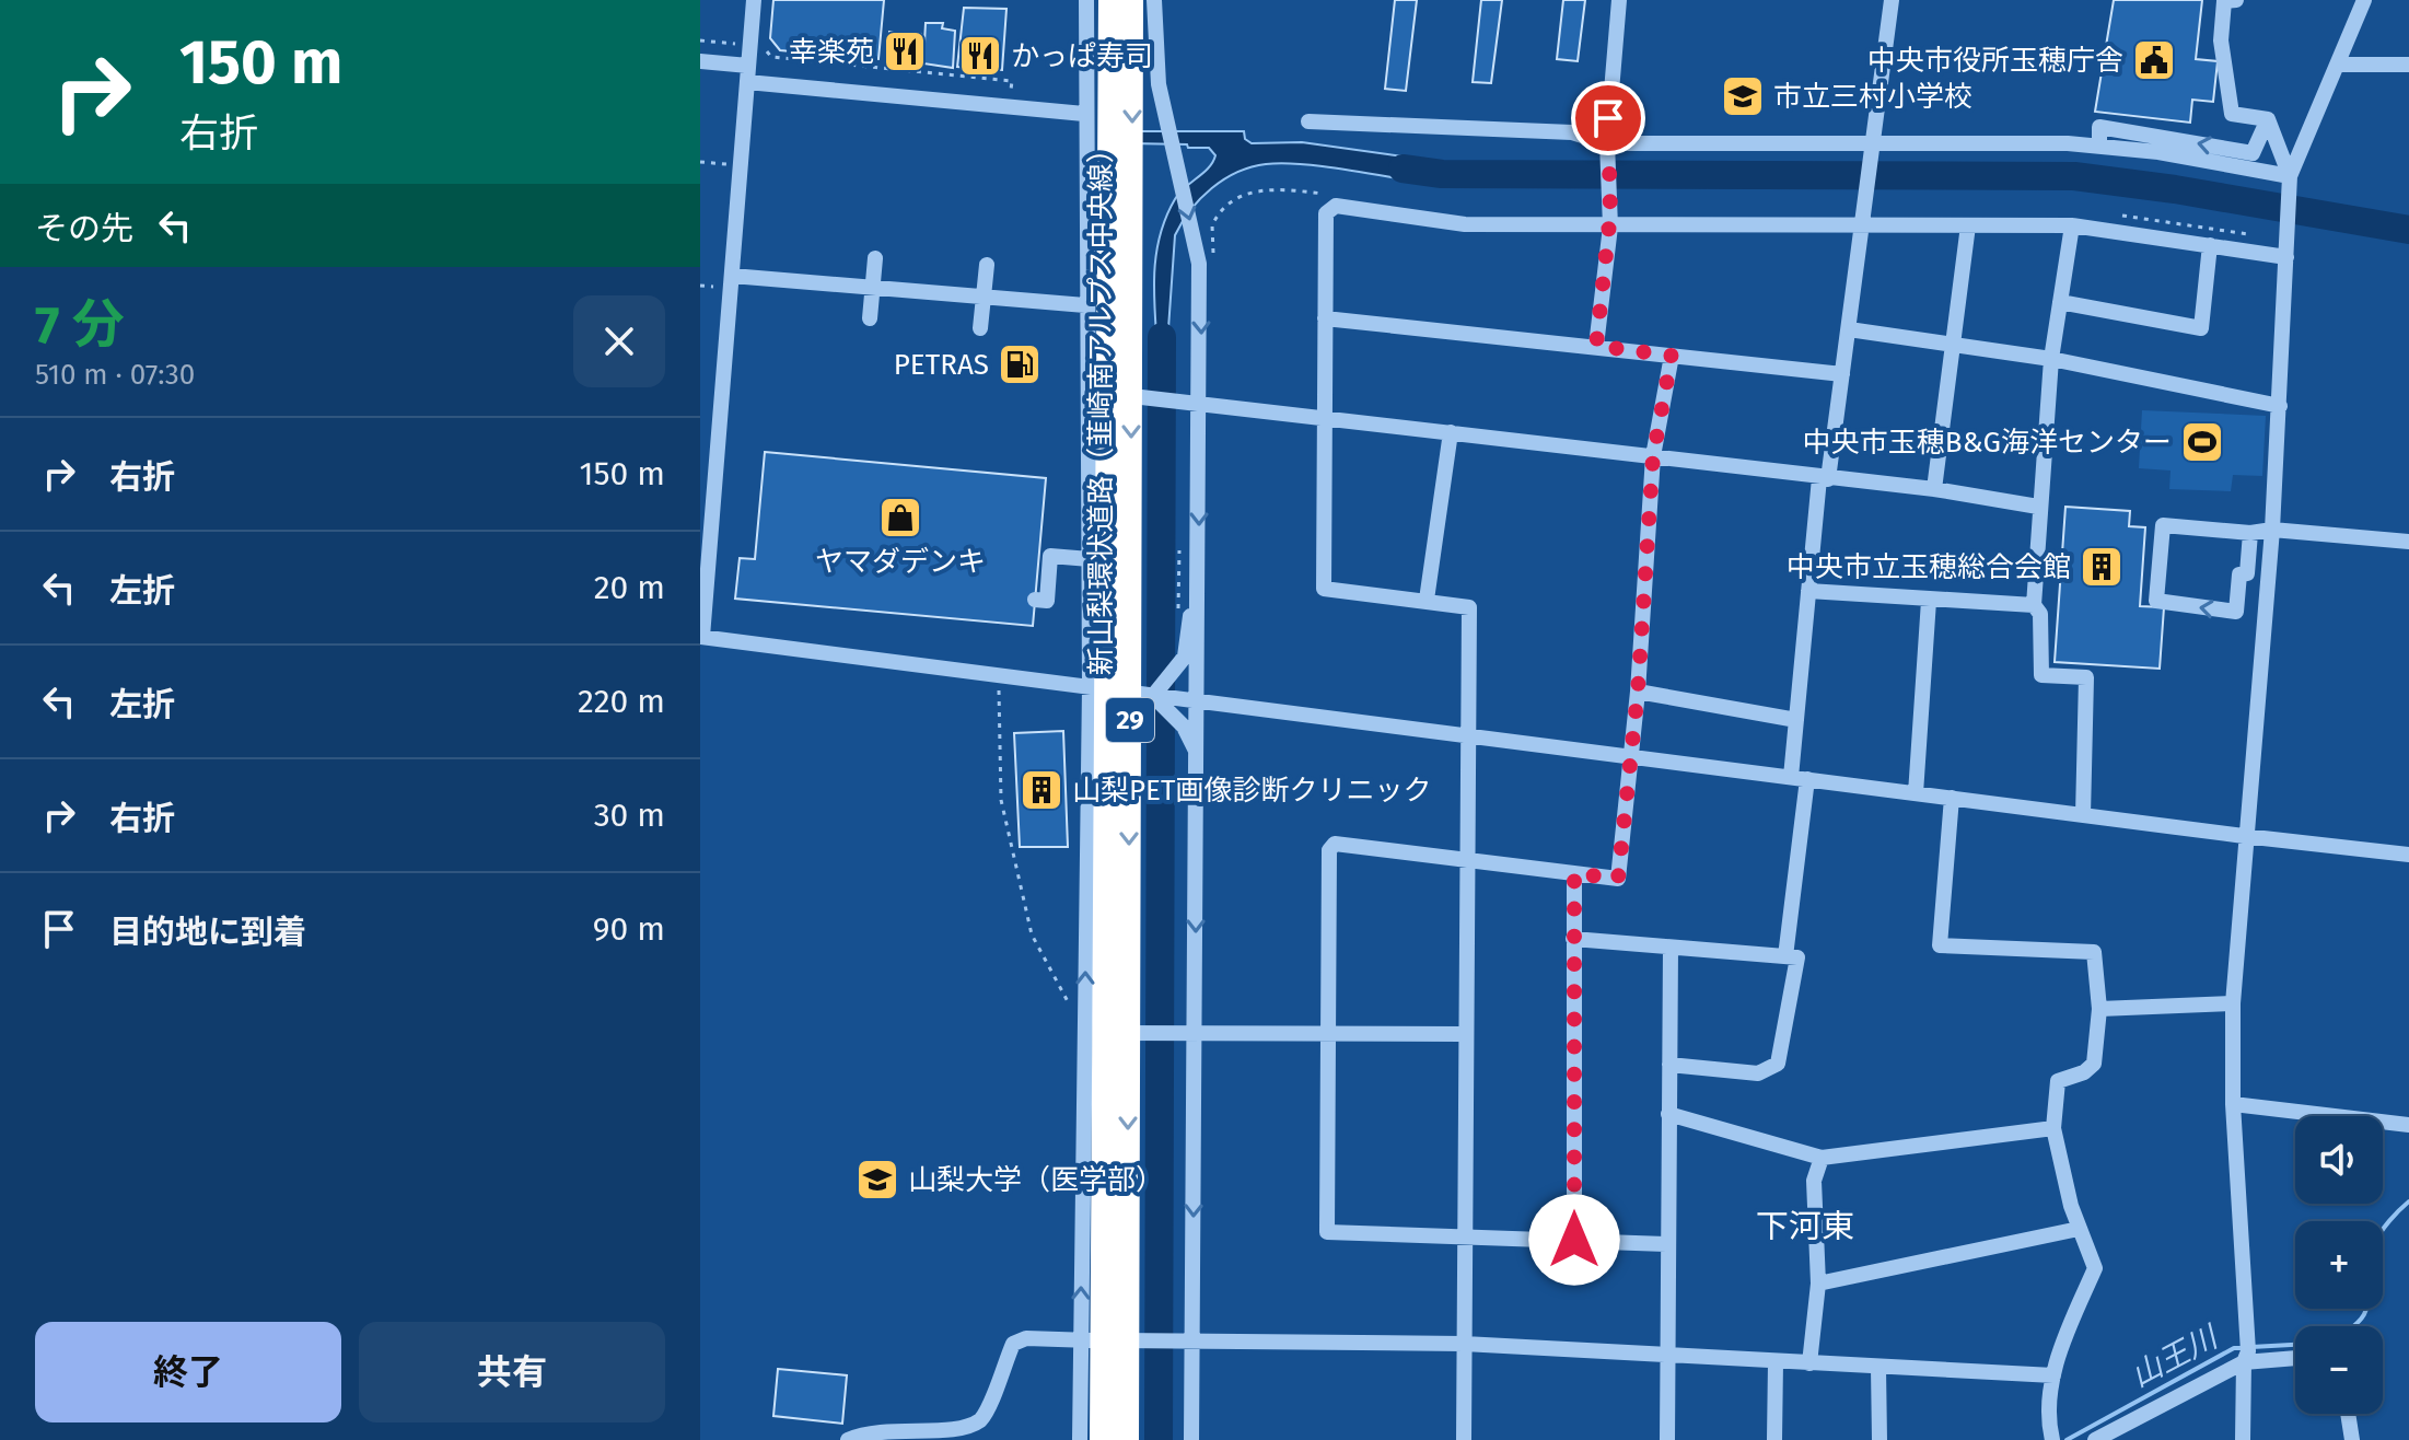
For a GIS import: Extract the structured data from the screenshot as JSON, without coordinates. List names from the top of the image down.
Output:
{
  "streets": {
    "highway": ["新山梨環状道路（韮崎南アルプス中央線）", "29"]
  },
  "districts": ["下河東"],
  "water": ["山王川"],
  "places": {
    "restaurant": ["幸楽苑", "かっぱ寿司"],
    "public building": ["中央市役所玉穂庁舎"],
    "school or university": ["市立三村小学校", "山梨大学（医学部）"],
    "fuel station": ["PETRAS"],
    "sports": ["中央市玉穂B&G海洋センター"],
    "shop": ["ヤマダデンキ"],
    "building": ["中央市立玉穂総合会館", "山梨PET画像診断クリニック"]
  },
  "page": {
    "turn": ["150 m", "右折"],
    "then": "その先",
    "heading": ["7 分", "510 m · 07:30"],
    "list": [
      {
        "name": "右折",
        "value": "150 m"
      },
      {
        "name": "左折",
        "value": "20 m"
      },
      {
        "name": "左折",
        "value": "220 m"
      },
      {
        "name": "右折",
        "value": "30 m"
      },
      {
        "name": "目的地に到着",
        "value": "90 m"
      }
    ],
    "map_buttons": ["+", "−"],
    "buttons": ["終了", "共有"]
  }
}
